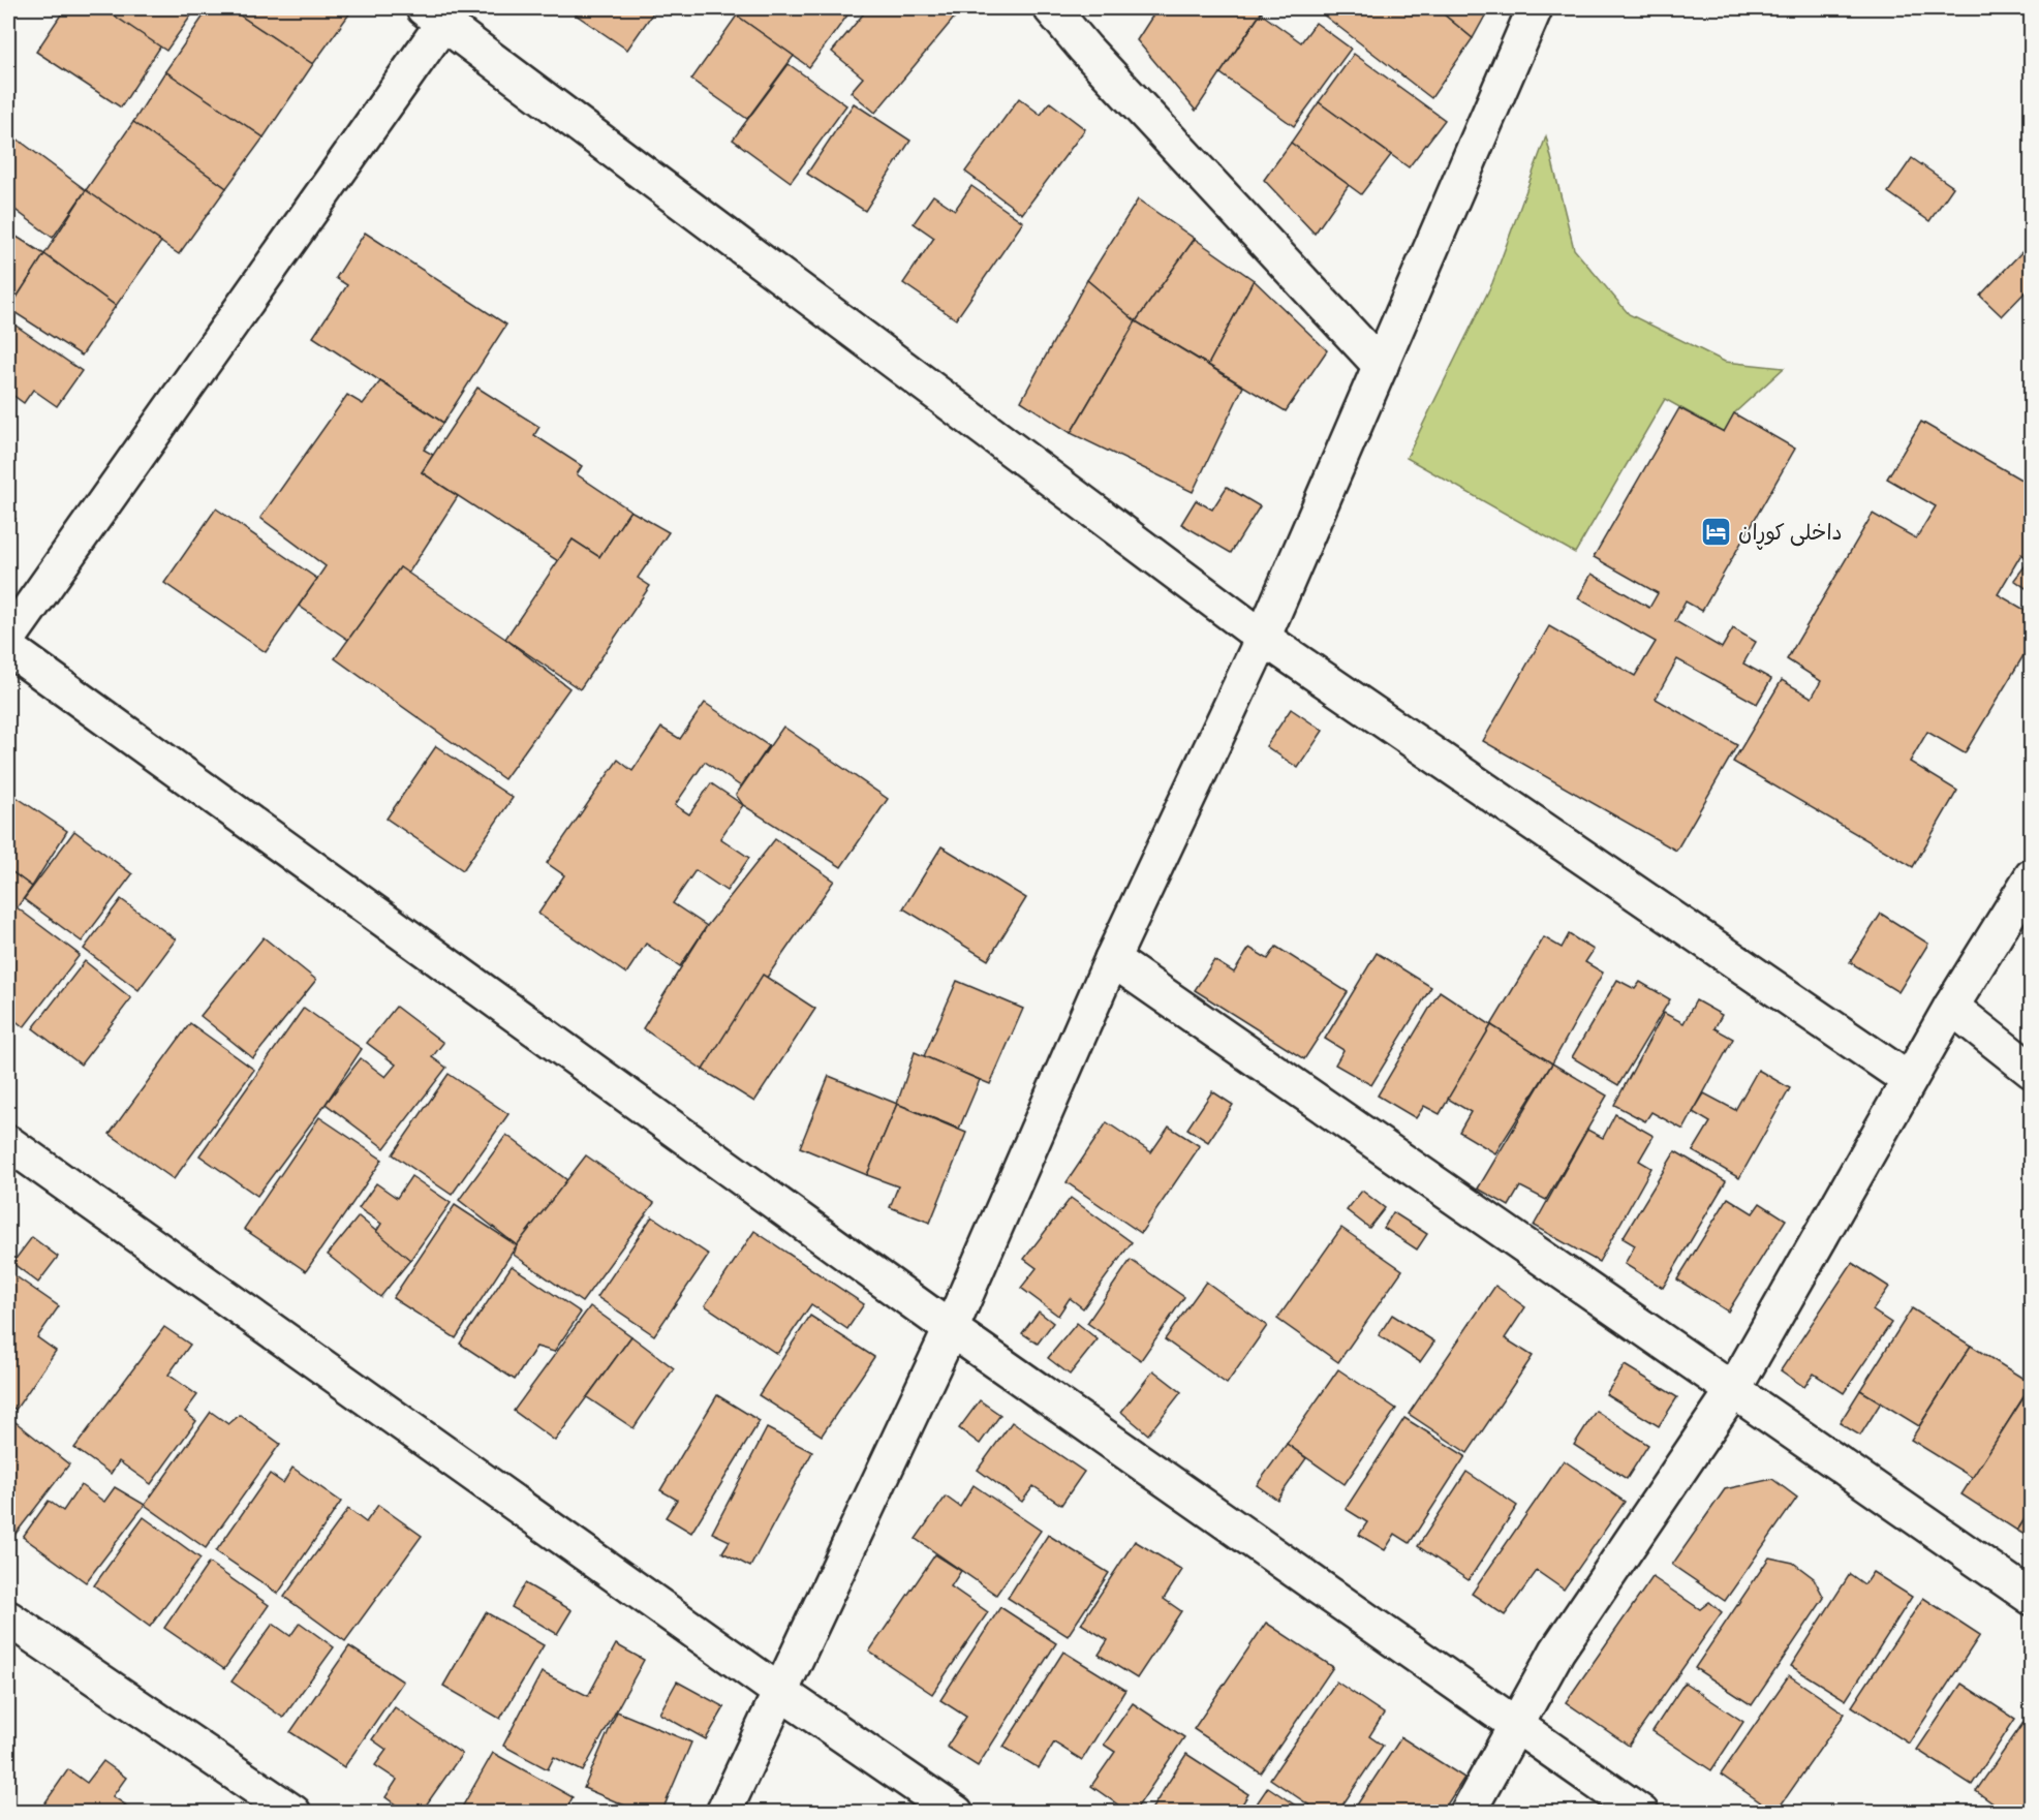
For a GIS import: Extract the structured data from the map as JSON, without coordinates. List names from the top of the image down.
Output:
{
  "places": {
    "hotel": ["داخلی کوڕان"]
  }
}
